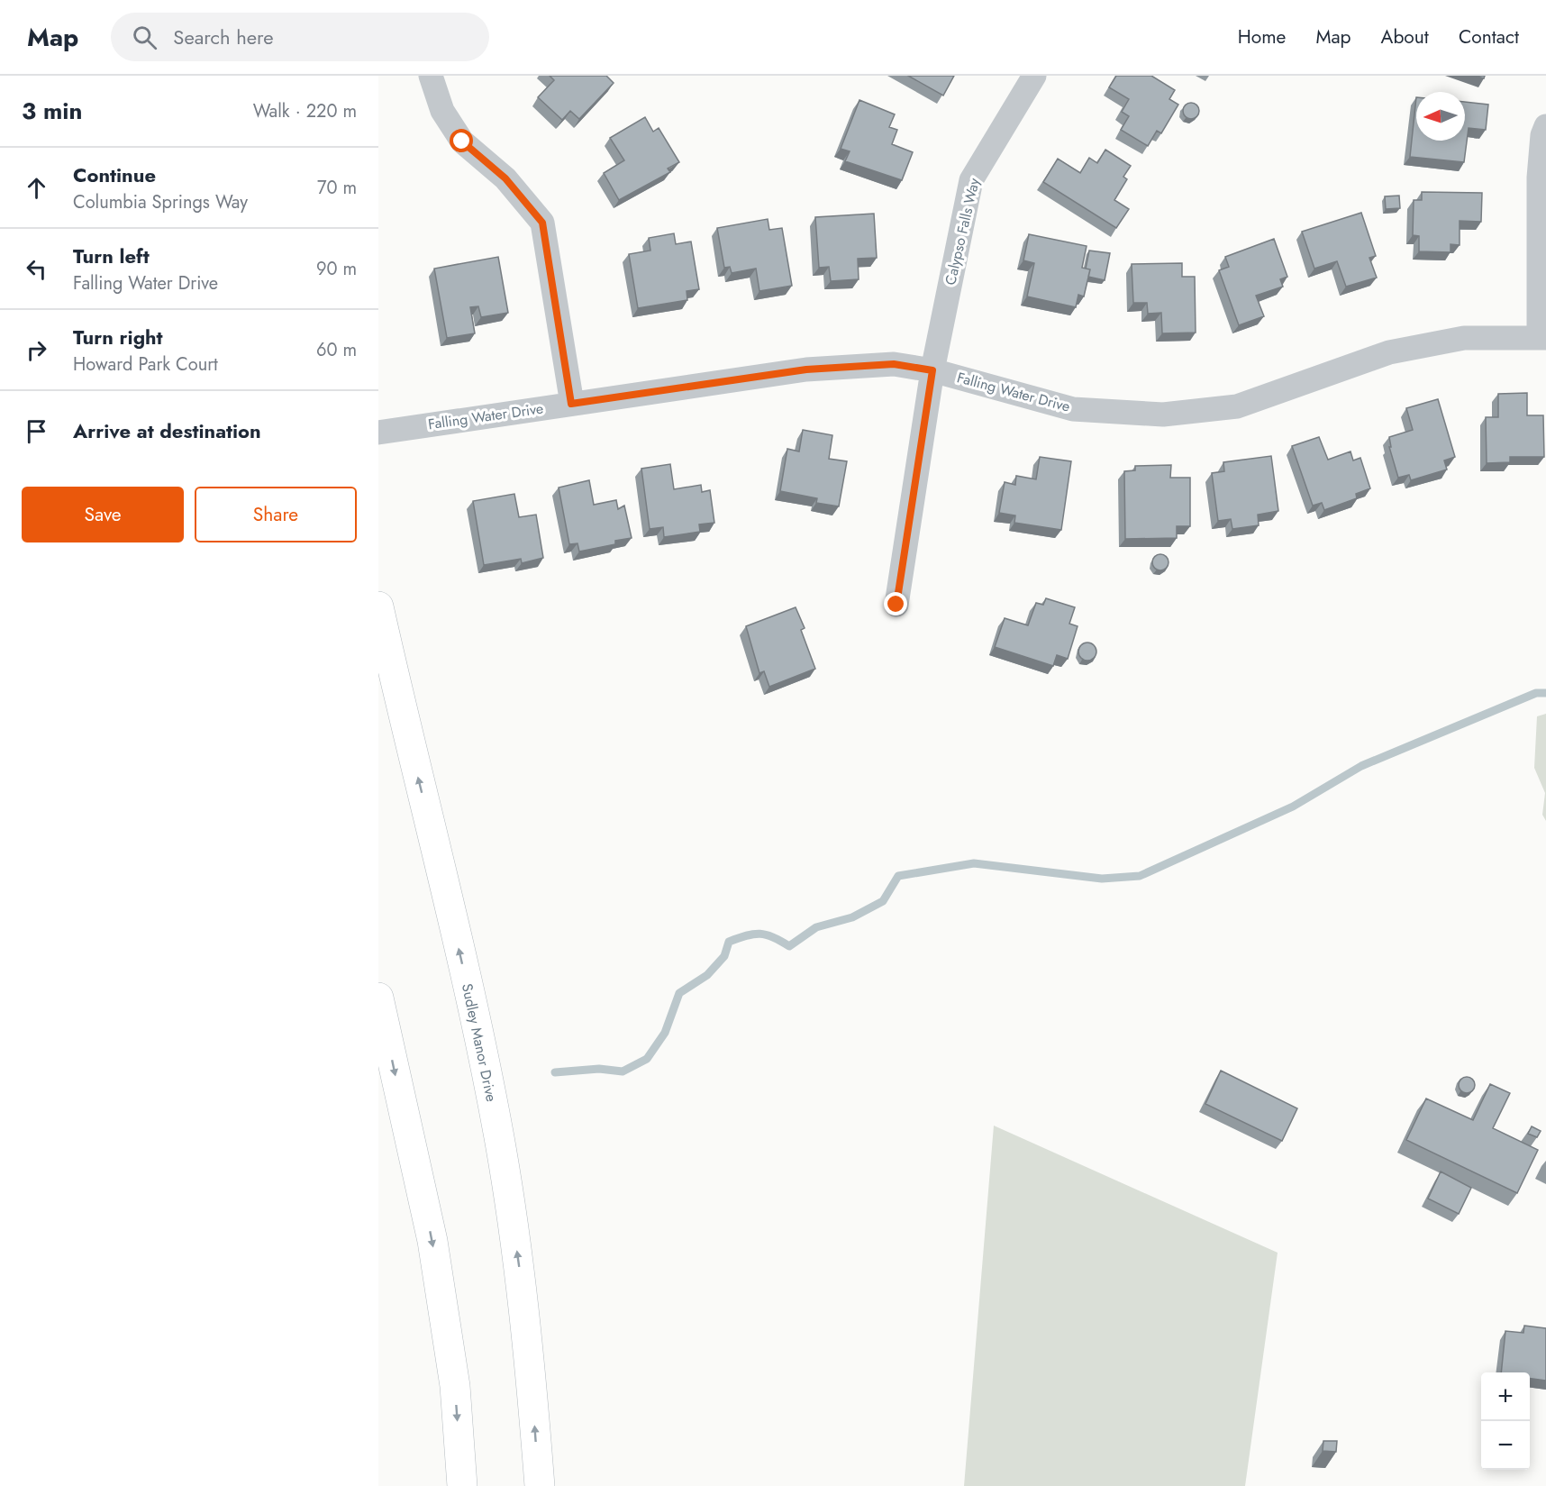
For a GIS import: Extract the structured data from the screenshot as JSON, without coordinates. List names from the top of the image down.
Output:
{
  "streets": {
    "main road": ["Sudley Manor Drive"],
    "street": ["Calypso Falls Way", "Falling Water Drive"]
  },
  "crossings": [
    ["Calypso Falls Way", "Falling Water Drive"]
  ],
  "north": "left",
  "page": {
    "header": "Map",
    "search": "Search here",
    "nav": [
      "Home",
      "Map",
      "About",
      "Contact"
    ],
    "heading": ["3 min", "Walk · 220 m"],
    "list": [
      ["Continue", "Columbia Springs Way", "70 m"],
      ["Turn left", "Falling Water Drive", "90 m"],
      ["Turn right", "Howard Park Court", "60 m"],
      "Arrive at destination"
    ],
    "buttons": ["Save", "Share"],
    "map_buttons": ["+", "−"]
  }
}
